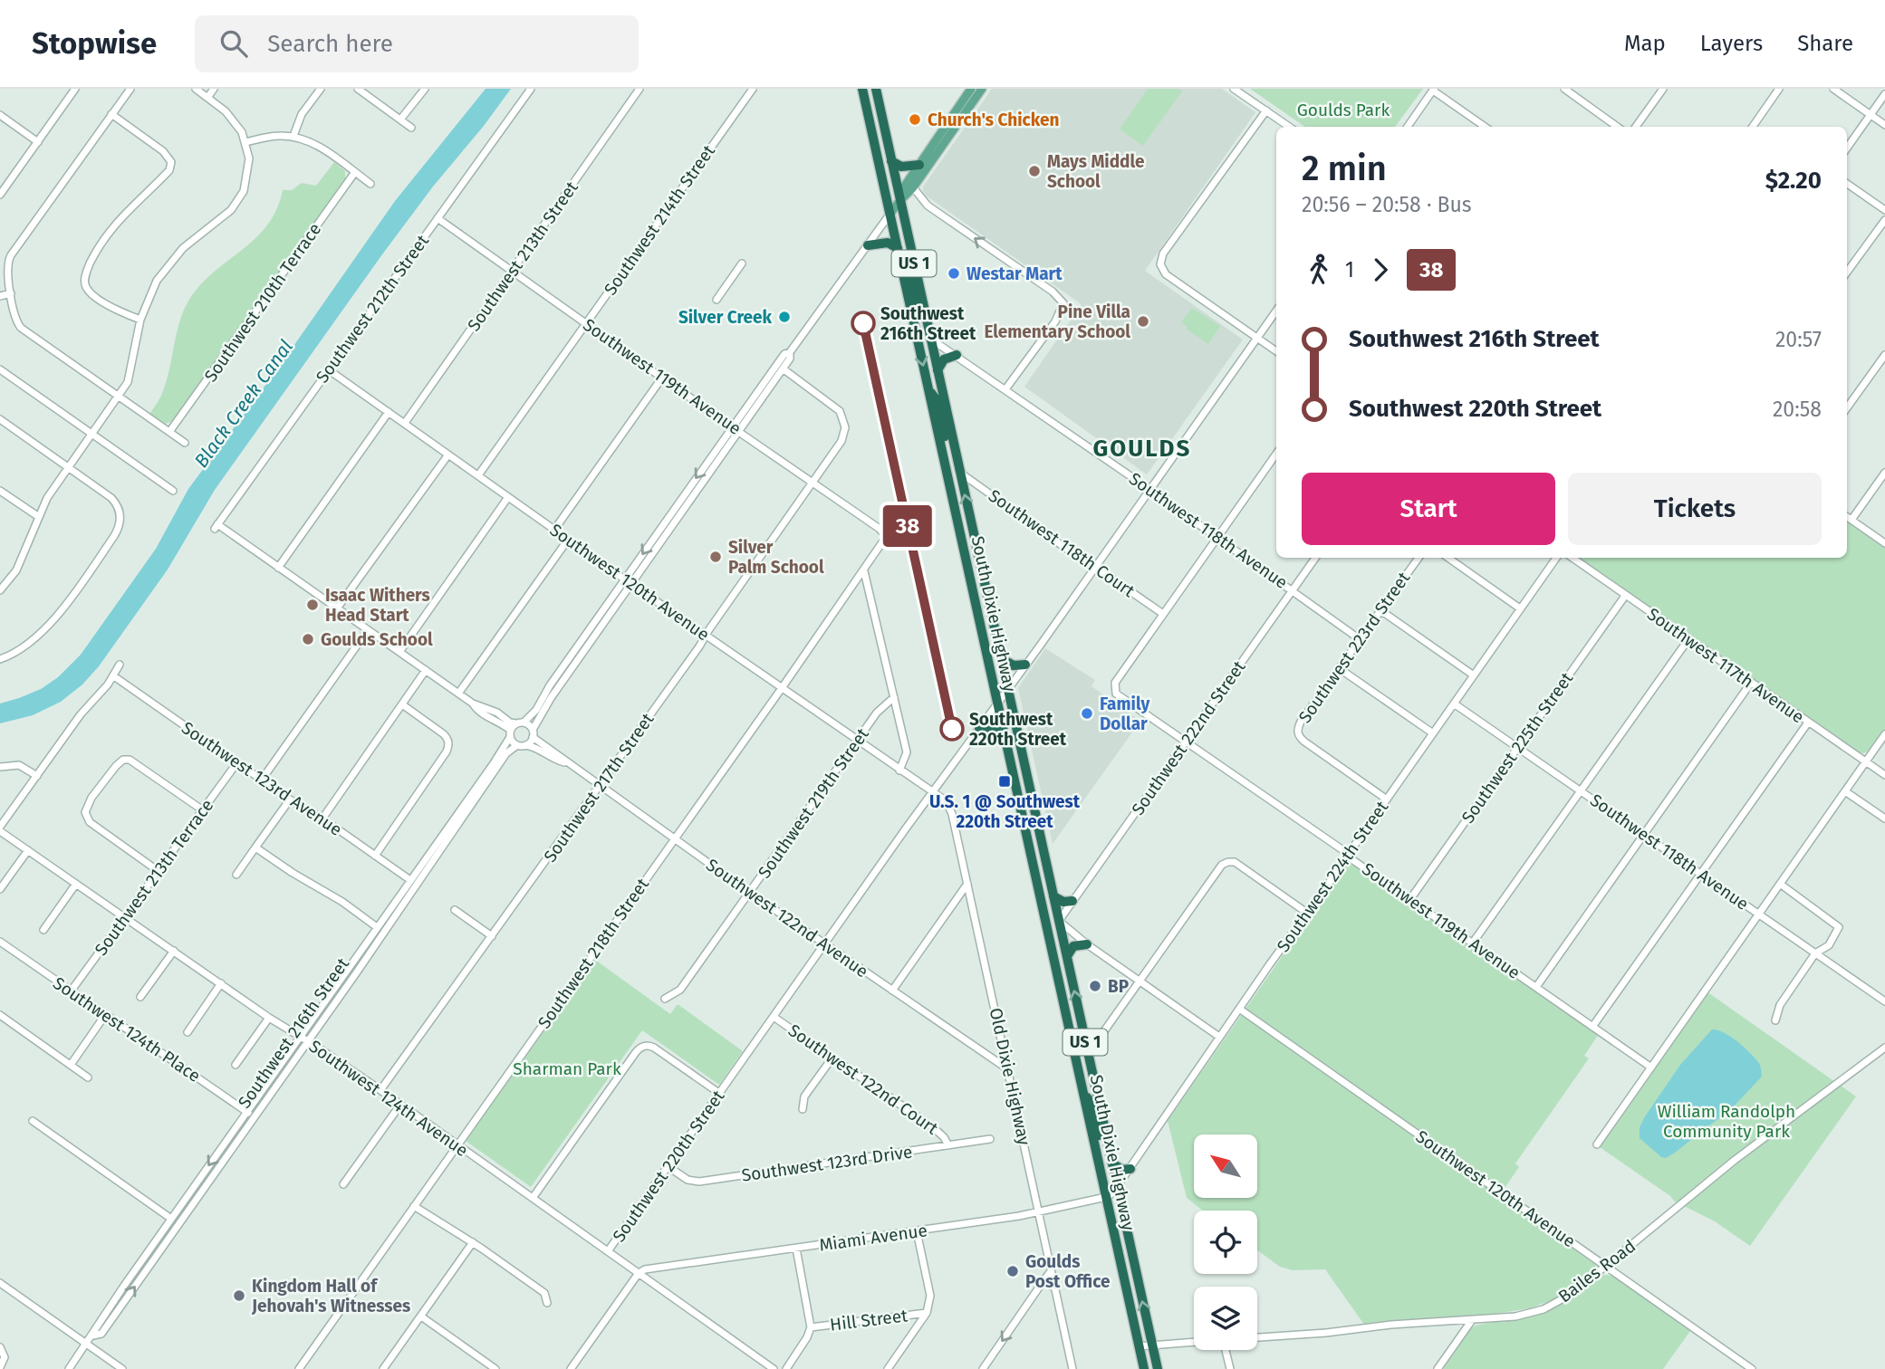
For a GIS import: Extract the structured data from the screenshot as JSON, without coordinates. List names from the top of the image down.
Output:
{
  "streets": {
    "highway": ["US 1", "South Dixie Highway"],
    "street": [
      "Southwest 214th Street",
      "Southwest 213th Street",
      "Southwest 210th Terrace",
      "Southwest 212th Street",
      "Southwest 119th Avenue",
      "Southwest 118th Avenue",
      "Southwest 118th Court",
      "Southwest 120th Avenue",
      "Southwest 223rd Street",
      "Southwest 117th Avenue",
      "Southwest 222nd Street",
      "Southwest 225th Street",
      "Southwest 123rd Avenue",
      "Southwest 217th Street",
      "Southwest 219th Street",
      "Southwest 224th Street",
      "Southwest 213th Terrace",
      "Southwest 122nd Avenue",
      "Southwest 218th Street",
      "Southwest 124th Place",
      "Southwest 216th Street",
      "Old Dixie Highway",
      "Southwest 122nd Court",
      "Southwest 124th Avenue",
      "Southwest 123rd Drive",
      "Southwest 220th Street",
      "Miami Avenue",
      "Bailes Road",
      "Hill Street"
    ]
  },
  "crossings": [
    ["Southwest 214th Street", "Southwest 119th Avenue"],
    ["Southwest 214th Street", "Southwest 120th Avenue"],
    ["Southwest 213th Street", "Southwest 119th Avenue"],
    ["Southwest 213th Street", "Southwest 120th Avenue"],
    ["US 1", "Southwest 118th Avenue"],
    ["US 1", "South Dixie Highway"],
    ["Southwest 212th Street", "Southwest 119th Avenue"],
    ["Southwest 212th Street", "Southwest 120th Avenue"],
    ["Southwest 119th Avenue", "Southwest 118th Court"],
    ["Southwest 119th Avenue", "Southwest 222nd Street"],
    ["Southwest 119th Avenue", "Southwest 225th Street"],
    ["Southwest 119th Avenue", "Southwest 217th Street"],
    ["Southwest 119th Avenue", "Southwest 224th Street"],
    ["Southwest 119th Avenue", "Southwest 218th Street"],
    ["Southwest 118th Avenue", "South Dixie Highway"],
    ["Southwest 118th Avenue", "Southwest 223rd Street"],
    ["Southwest 118th Avenue", "Southwest 222nd Street"],
    ["Southwest 118th Avenue", "Southwest 225th Street"],
    ["Southwest 118th Avenue", "Southwest 224th Street"],
    ["Southwest 118th Avenue", "Southwest 220th Street"],
    ["Southwest 118th Court", "South Dixie Highway"],
    ["Southwest 118th Court", "Southwest 220th Street"],
    ["Southwest 120th Avenue", "Southwest 217th Street"],
    ["Southwest 120th Avenue", "Southwest 219th Street"],
    ["Southwest 120th Avenue", "Southwest 224th Street"],
    ["Southwest 120th Avenue", "Southwest 218th Street"],
    ["Southwest 120th Avenue", "Old Dixie Highway"],
    ["Southwest 120th Avenue", "Southwest 220th Street"],
    ["Southwest 120th Avenue", "Bailes Road"],
    ["South Dixie Highway", "Southwest 222nd Street"],
    ["South Dixie Highway", "Southwest 224th Street"],
    ["South Dixie Highway", "Southwest 220th Street"],
    ["South Dixie Highway", "Miami Avenue"],
    ["Southwest 223rd Street", "Southwest 224th Street"],
    ["Southwest 117th Avenue", "Southwest 225th Street"],
    ["Southwest 123rd Avenue", "Southwest 213th Terrace"],
    ["Southwest 123rd Avenue", "Southwest 216th Street"],
    ["Southwest 217th Street", "Southwest 122nd Avenue"],
    ["Southwest 217th Street", "Southwest 124th Avenue"],
    ["Southwest 219th Street", "Southwest 122nd Avenue"],
    ["Southwest 224th Street", "Miami Avenue"],
    ["Southwest 213th Terrace", "Southwest 124th Place"],
    ["Southwest 213th Terrace", "Southwest 124th Avenue"],
    ["Southwest 122nd Avenue", "Southwest 218th Street"],
    ["Southwest 122nd Avenue", "Southwest 216th Street"],
    ["Southwest 122nd Avenue", "Old Dixie Highway"],
    ["Southwest 122nd Avenue", "Southwest 220th Street"],
    ["Southwest 218th Street", "Southwest 124th Avenue"],
    ["Southwest 124th Place", "Southwest 216th Street"],
    ["Southwest 216th Street", "Southwest 124th Avenue"],
    ["Old Dixie Highway", "Southwest 220th Street"],
    ["Old Dixie Highway", "Miami Avenue"],
    ["Southwest 122nd Court", "Southwest 123rd Drive"],
    ["Southwest 122nd Court", "Southwest 220th Street"],
    ["Southwest 124th Avenue", "Southwest 220th Street"],
    ["Southwest 124th Avenue", "Miami Avenue"],
    ["Southwest 123rd Drive", "Southwest 220th Street"]
  ],
  "districts": ["GOULDS"],
  "water": ["Black Creek Canal"],
  "parks": ["Goulds Park", "Sharman Park", "William Randolph Community Park"],
  "places": {
    "other": [
      "Church's Chicken",
      "Mays Middle School",
      "Westar Mart",
      "Silver Creek",
      "Pine Villa Elementary School",
      "Southwest 216th Street",
      "Silver Palm School",
      "Isaac Withers Head Start",
      "Goulds School",
      "Family Dollar",
      "Southwest 220th Street",
      "BP",
      "Goulds Post Office",
      "Kingdom Hall of Jehovah's Witnesses"
    ],
    "transit": ["U.S. 1 @ Southwest 220th Street"]
  },
  "lines": ["bus line 38"],
  "north": "top left",
  "page": {
    "header": "Stopwise",
    "search": "Search here",
    "nav": ["Map", "Layers", "Share"],
    "on_map": "38",
    "heading": ["2 min", "20:56 – 20:58 · Bus", "$2.20"],
    "legs": ["1", "38"],
    "list": [
      {
        "name": "Southwest 216th Street",
        "value": "20:57"
      },
      {
        "name": "Southwest 220th Street",
        "value": "20:58"
      }
    ],
    "buttons": ["Start", "Tickets"]
  }
}
